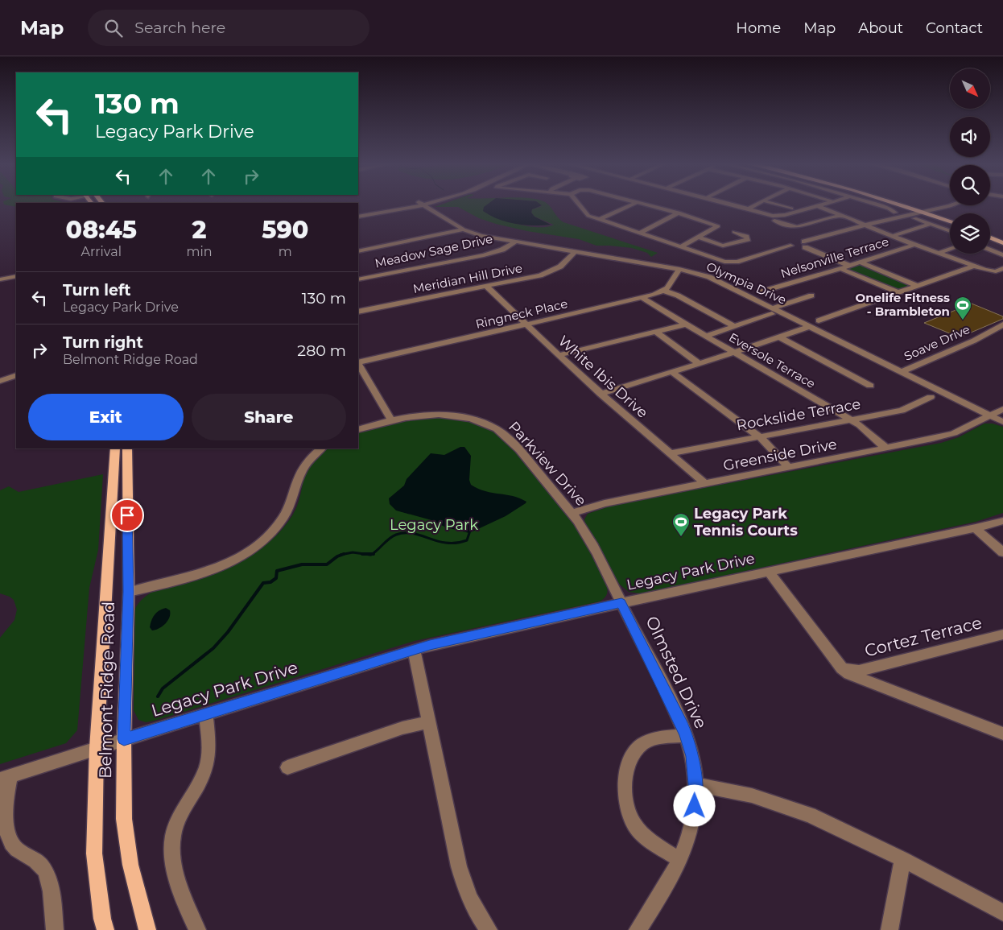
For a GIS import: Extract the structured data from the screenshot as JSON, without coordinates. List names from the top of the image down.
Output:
{
  "streets": {
    "main road": ["Belmont Ridge Road"],
    "street": [
      "Meadow Sage Drive",
      "Nelsonville Terrace",
      "Meridian Hill Drive",
      "Olympia Drive",
      "Ringneck Place",
      "Soave Drive",
      "Eversole Terrace",
      "White Ibis Drive",
      "Rockslide Terrace",
      "Greenside Drive",
      "Parkview Drive",
      "Legacy Park Drive",
      "Cortez Terrace",
      "Olmsted Drive"
    ]
  },
  "crossings": [
    ["Meadow Sage Drive", "Olympia Drive"],
    ["Meridian Hill Drive", "Olympia Drive"],
    ["Meridian Hill Drive", "White Ibis Drive"],
    ["Olympia Drive", "Soave Drive"],
    ["Olympia Drive", "Greenside Drive"],
    ["Ringneck Place", "Eversole Terrace"],
    ["Ringneck Place", "White Ibis Drive"],
    ["Eversole Terrace", "Rockslide Terrace"],
    ["Eversole Terrace", "Greenside Drive"],
    ["White Ibis Drive", "Rockslide Terrace"],
    ["White Ibis Drive", "Greenside Drive"],
    ["Greenside Drive", "Parkview Drive"],
    ["Parkview Drive", "Legacy Park Drive"],
    ["Parkview Drive", "Olmsted Drive"],
    ["Legacy Park Drive", "Olmsted Drive"],
    ["Legacy Park Drive", "Belmont Ridge Road"]
  ],
  "parks": ["Legacy Park"],
  "places": {
    "sports": ["Onelife Fitness - Brambleton", "Legacy Park Tennis Courts"]
  },
  "north": "bottom right",
  "page": {
    "header": "Map",
    "search": "Search here",
    "nav": [
      "Home",
      "Map",
      "About",
      "Contact"
    ],
    "turn": ["130 m", "Legacy Park Drive"],
    "eta": [
      "08:45",
      "Arrival",
      "2",
      "min",
      "590",
      "m"
    ],
    "list": [
      {
        "name": "Turn left",
        "note": "Legacy Park Drive",
        "value": "130 m"
      },
      {
        "name": "Turn right",
        "note": "Belmont Ridge Road",
        "value": "280 m"
      }
    ],
    "buttons": ["Exit", "Share"]
  }
}
